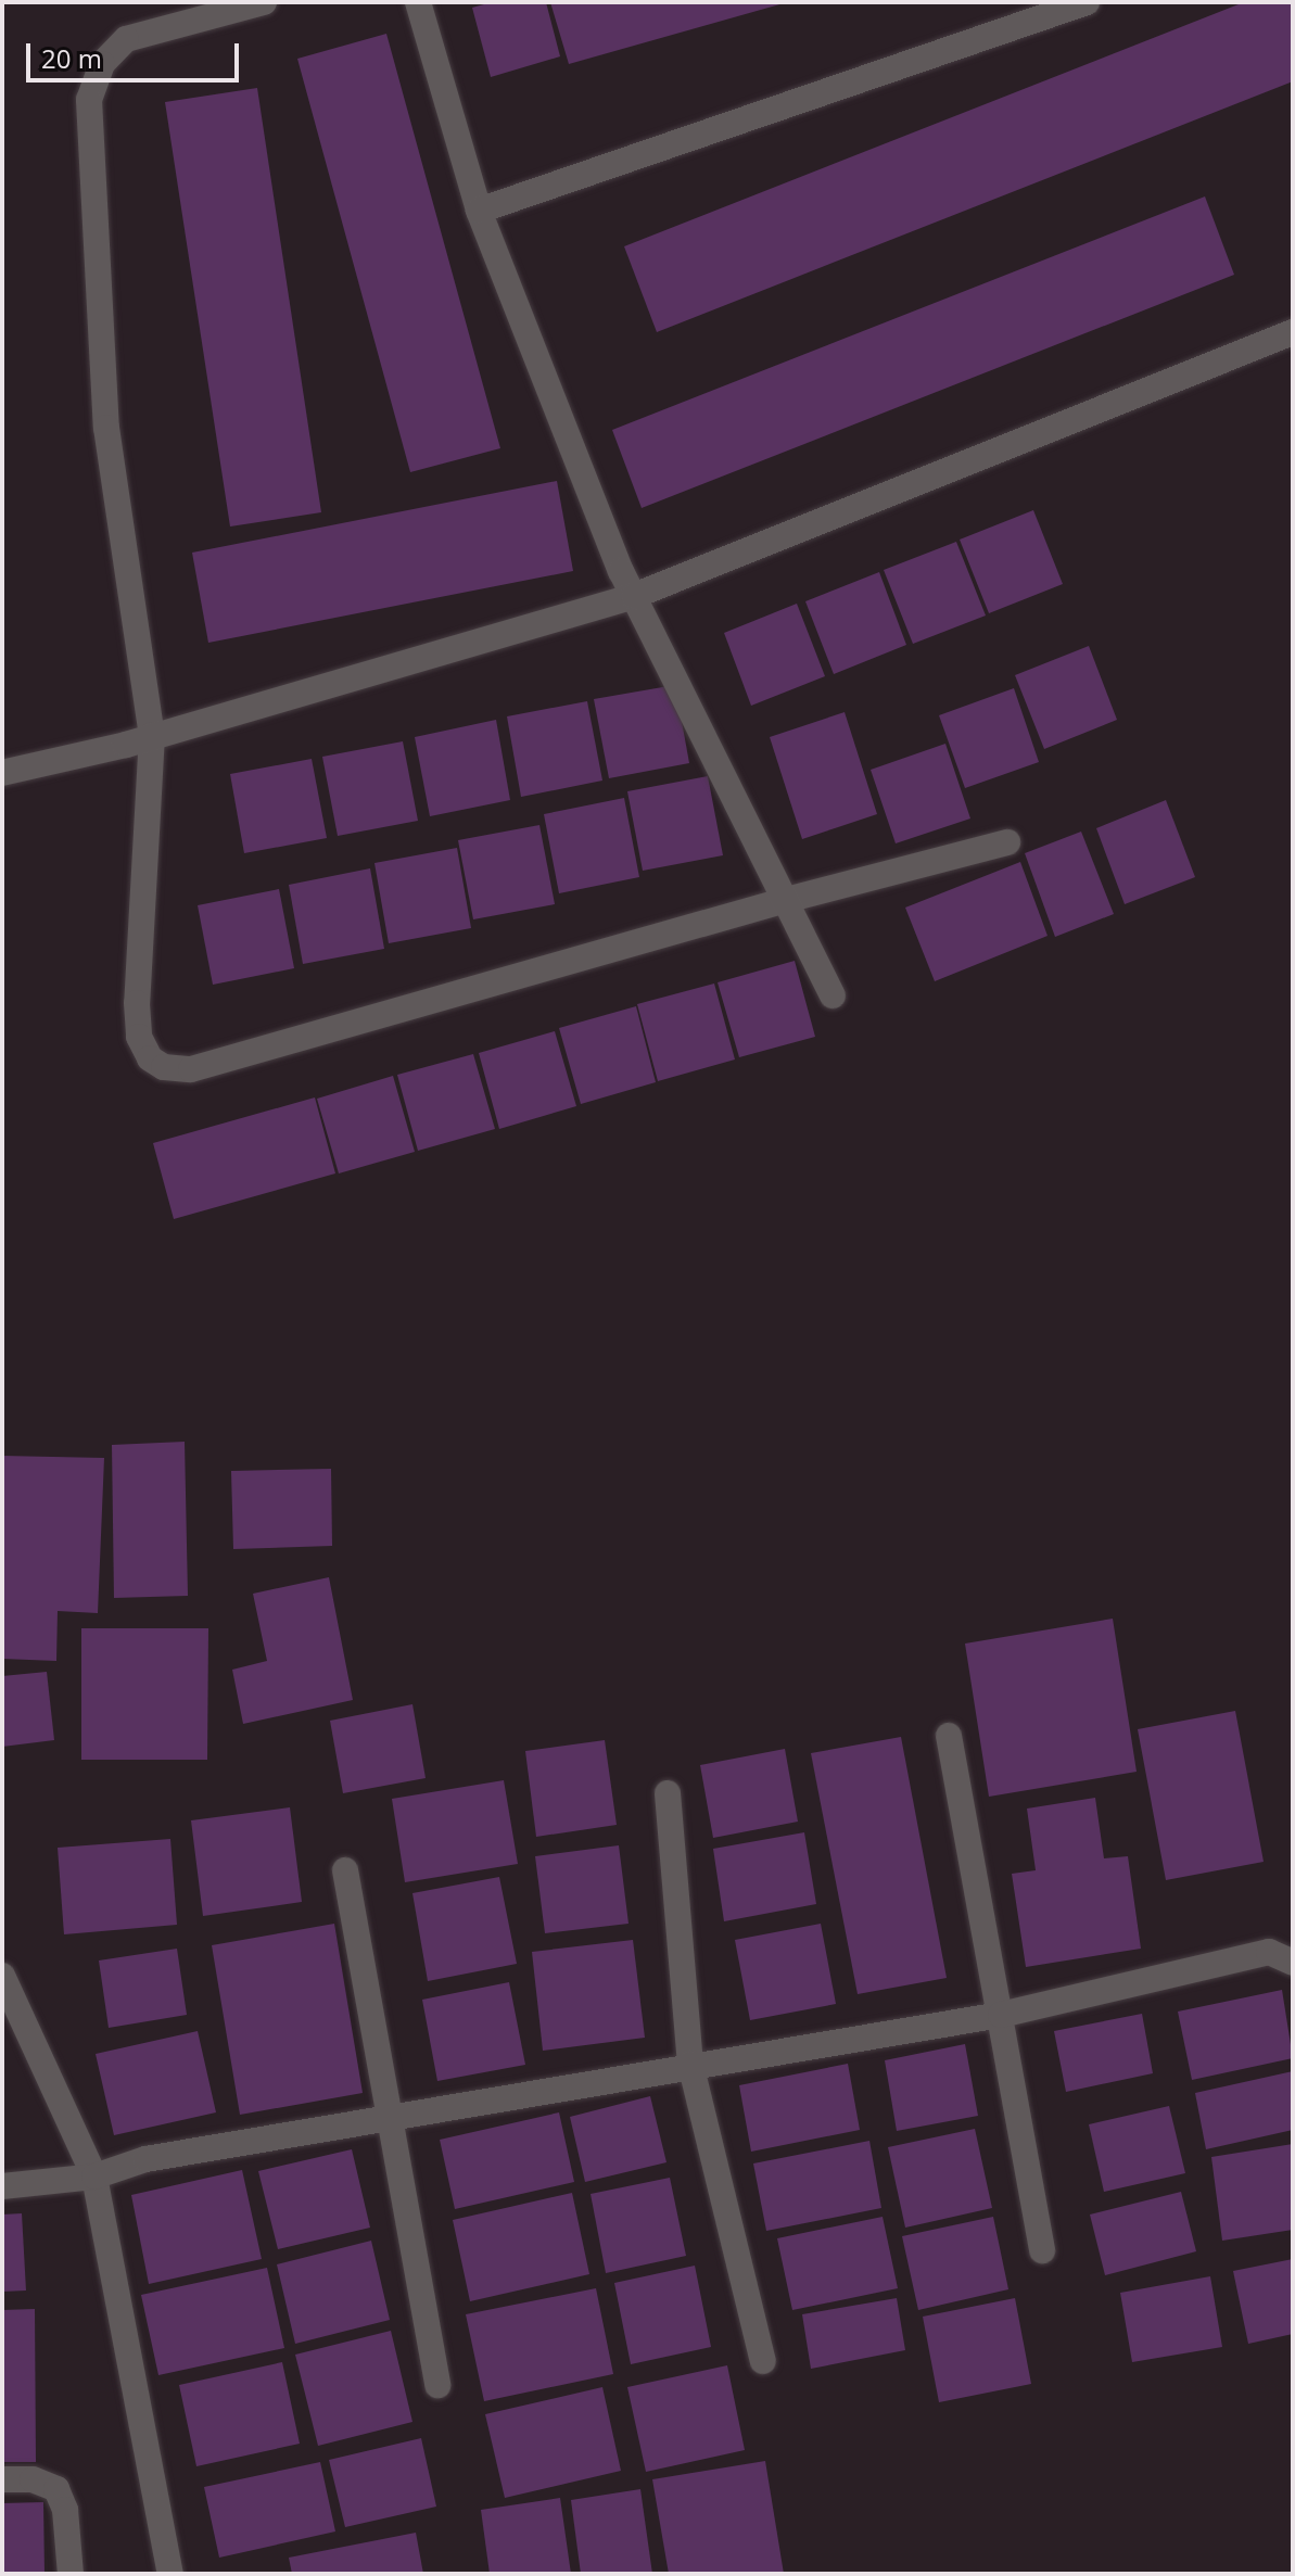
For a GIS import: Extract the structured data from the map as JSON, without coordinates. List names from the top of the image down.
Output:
{
  "scale_bar": "20 m"
}
